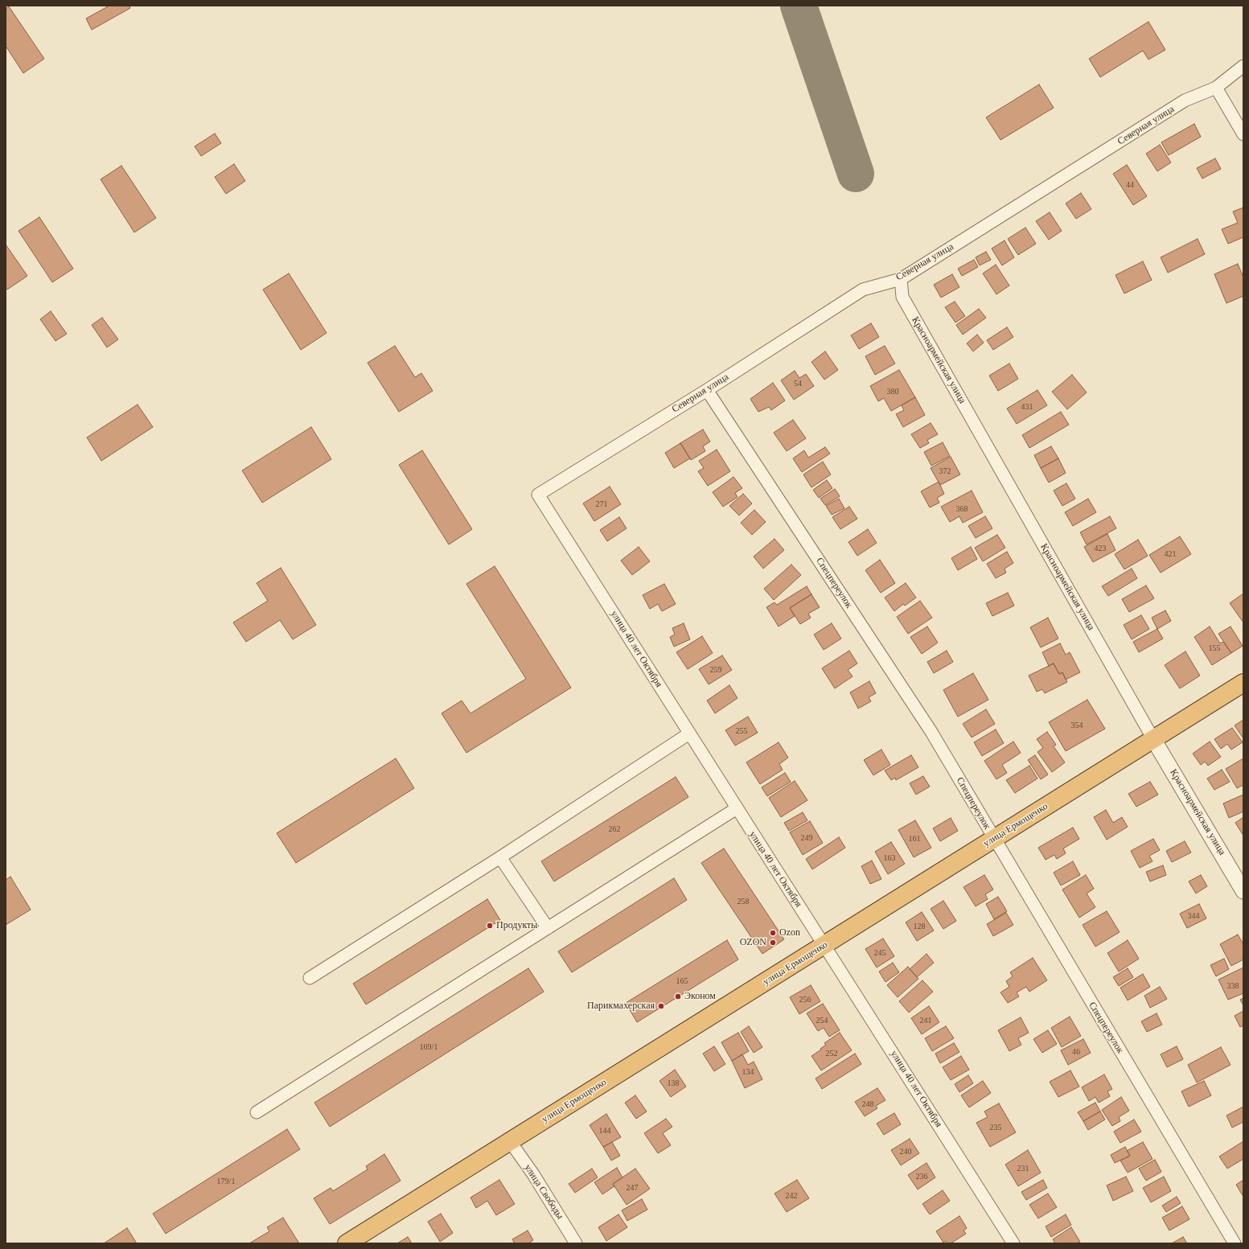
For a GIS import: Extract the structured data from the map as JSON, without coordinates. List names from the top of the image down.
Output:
{
  "streets": {
    "highway": ["улица Ермощенко"],
    "street": [
      "Северная улица",
      "Красноармейская улица",
      "Спецпереулок",
      "улица 40 лет Октября",
      "улица Свободы"
    ]
  },
  "crossings": [
    ["Северная улица", "Красноармейская улица"],
    ["Северная улица", "Спецпереулок"],
    ["Северная улица", "улица 40 лет Октября"],
    ["Красноармейская улица", "улица Ермощенко"],
    ["Спецпереулок", "улица Ермощенко"],
    ["улица 40 лет Октября", "улица Ермощенко"],
    ["улица Ермощенко", "улица Свободы"]
  ],
  "places": [
    "Продукты",
    "Ozon",
    "OZON",
    "Эконом",
    "Парикмахерская"
  ],
  "house_numbers": [
    "44",
    "54",
    "380",
    "431",
    "372",
    "271",
    "368",
    "423",
    "421",
    "155",
    "259",
    "354",
    "255",
    "262",
    "249",
    "161",
    "163",
    "258",
    "344",
    "128",
    "245",
    "165",
    "338",
    "256",
    "254",
    "241",
    "169/1",
    "46",
    "252",
    "134",
    "138",
    "248",
    "235",
    "144",
    "240",
    "231",
    "236",
    "179/1",
    "247",
    "242"
  ]
}
